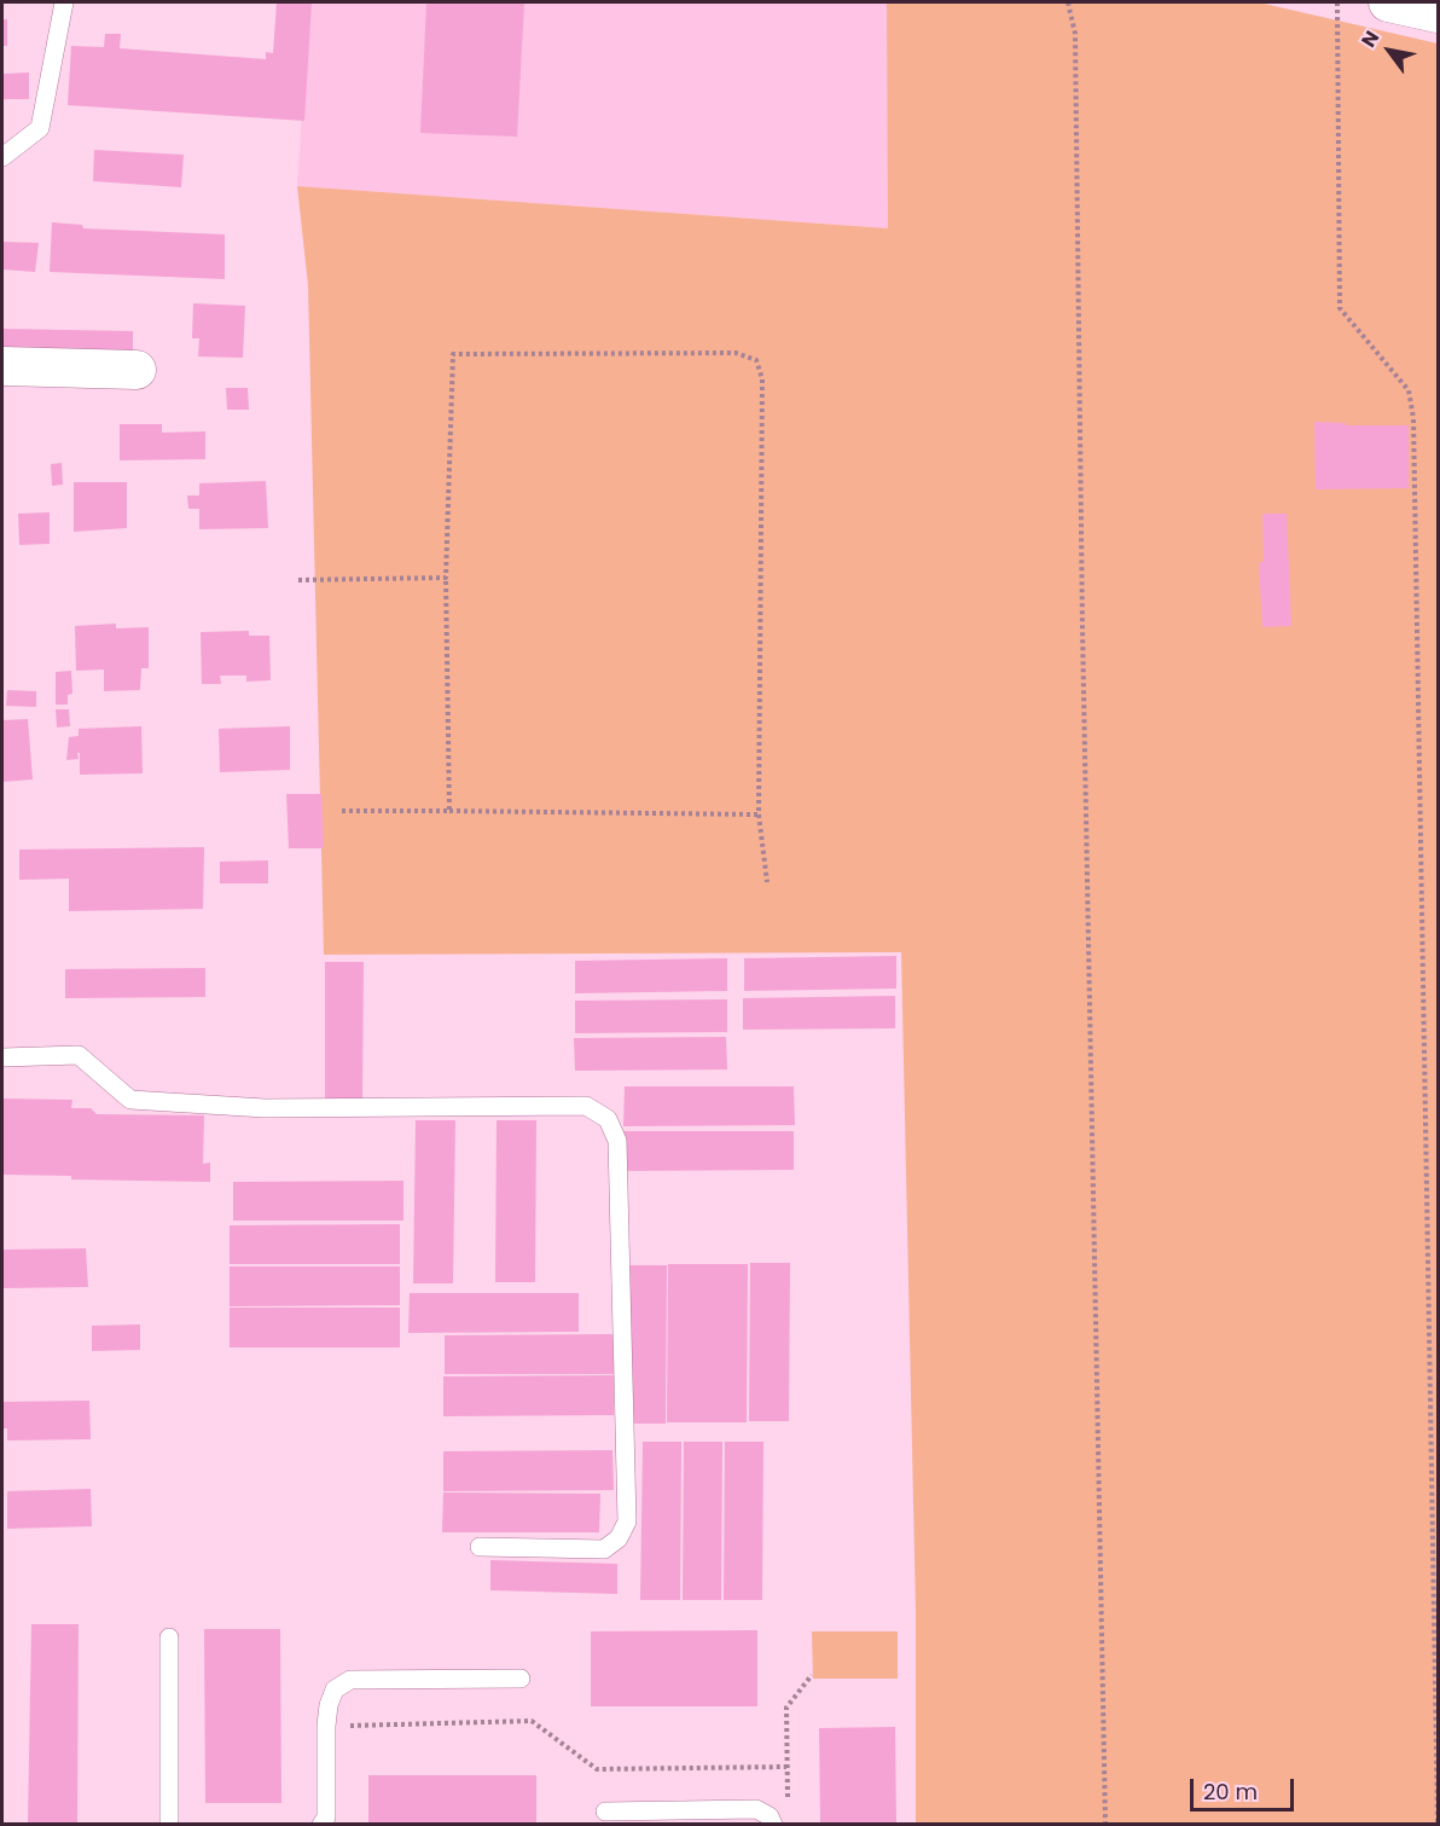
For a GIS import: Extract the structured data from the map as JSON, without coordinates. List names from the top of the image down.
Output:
{
  "scale_bar": "20 m",
  "north": "top left"
}
